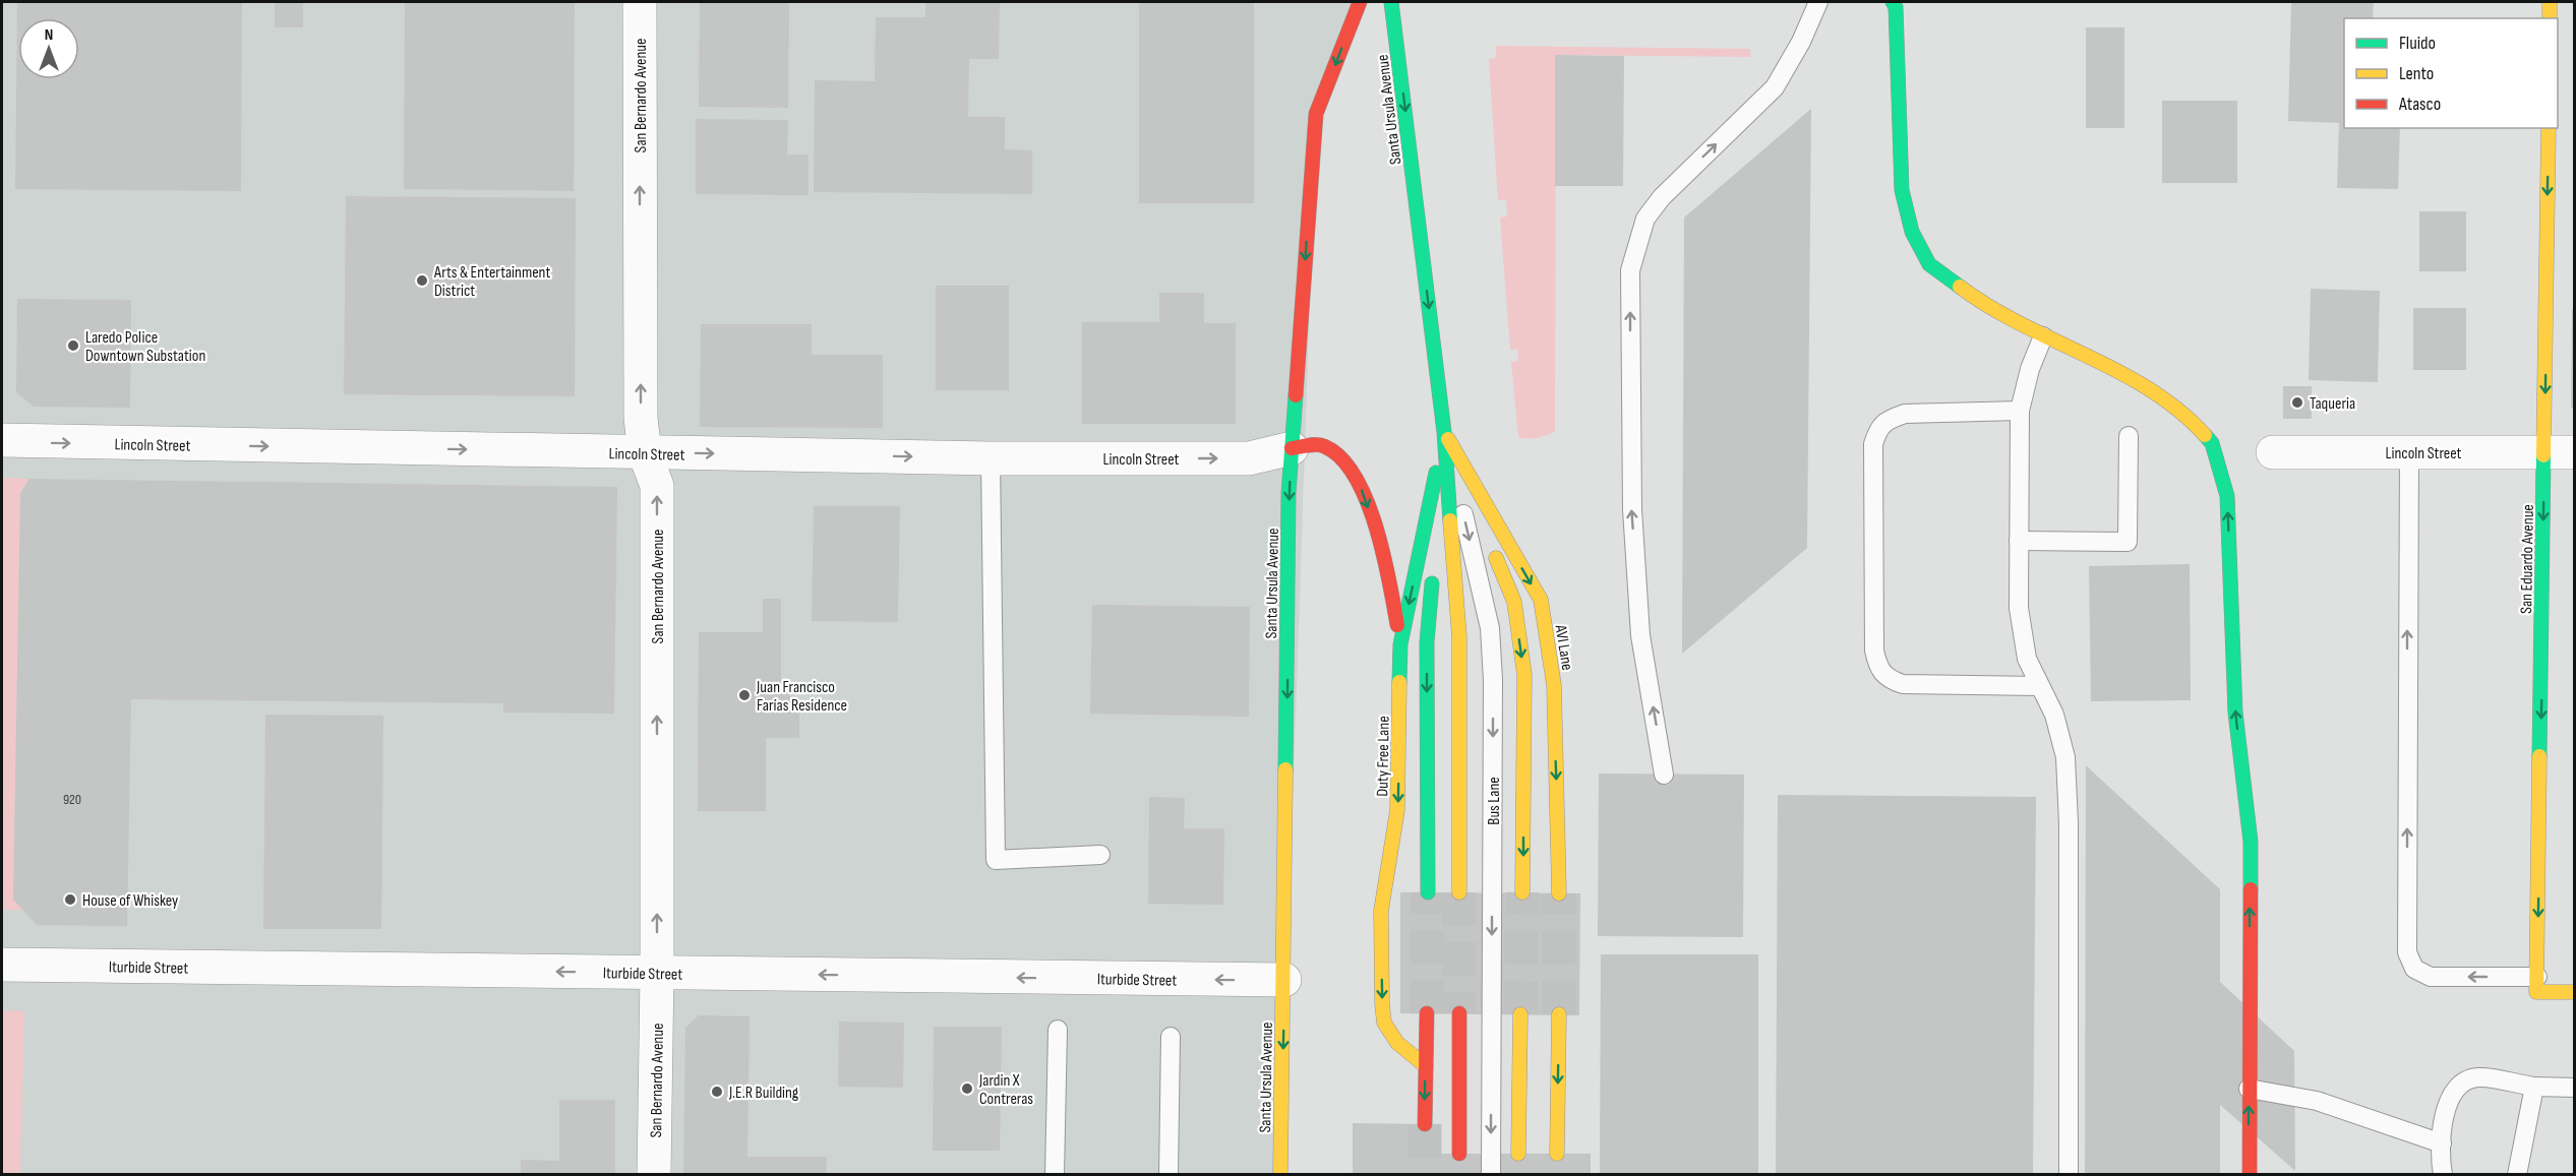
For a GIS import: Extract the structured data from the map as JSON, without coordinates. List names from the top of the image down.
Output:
{
  "streets": {
    "main road": [
      "Santa Ursula Avenue",
      "San Eduardo Avenue",
      "AVI Lane",
      "Duty Free Lane"
    ],
    "street": ["San Bernardo Avenue", "Lincoln Street", "Iturbide Street"],
    "lane": ["Bus Lane"]
  },
  "crossings": [
    ["San Bernardo Avenue", "Lincoln Street"],
    ["San Bernardo Avenue", "Iturbide Street"],
    ["Santa Ursula Avenue", "Lincoln Street"],
    ["Santa Ursula Avenue", "AVI Lane"],
    ["Santa Ursula Avenue", "Duty Free Lane"],
    ["Santa Ursula Avenue", "Bus Lane"],
    ["Santa Ursula Avenue", "Iturbide Street"],
    ["Lincoln Street", "San Eduardo Avenue"],
    ["AVI Lane", "Duty Free Lane"],
    ["AVI Lane", "Bus Lane"],
    ["Duty Free Lane", "Bus Lane"]
  ],
  "one_way": [
    "San Bernardo Avenue",
    "Santa Ursula Avenue",
    "Lincoln Street",
    "San Eduardo Avenue",
    "Bus Lane",
    "Iturbide Street"
  ],
  "places": [
    "Arts & Entertainment District",
    "Laredo Police Downtown Substation",
    "Taqueria",
    "Juan Francisco Farías Residence",
    "House of Whiskey",
    "Jardin X Contreras",
    "J.E.R Building"
  ],
  "house_numbers": ["920"],
  "legend": ["Fluido", "Lento", "Atasco"],
  "north": "top"
}
